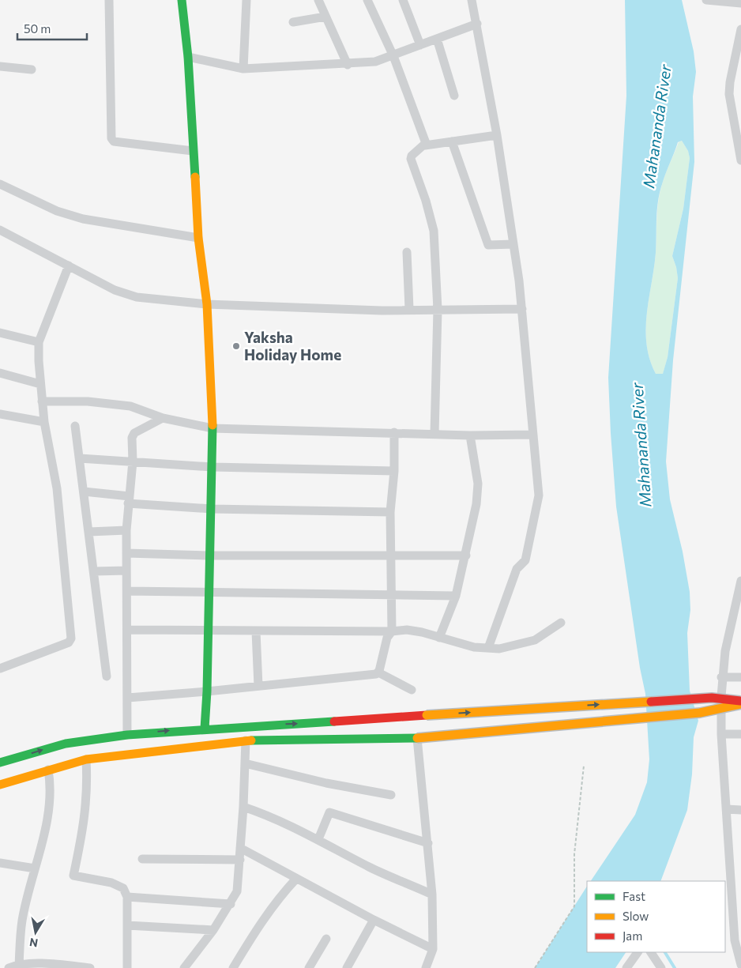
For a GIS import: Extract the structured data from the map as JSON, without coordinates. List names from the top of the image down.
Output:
{
  "water": ["Mahananda River"],
  "places": ["Yaksha Holiday Home"],
  "legend": ["Fast", "Slow", "Jam"],
  "scale_bar": "50 m",
  "north": "bottom"
}
